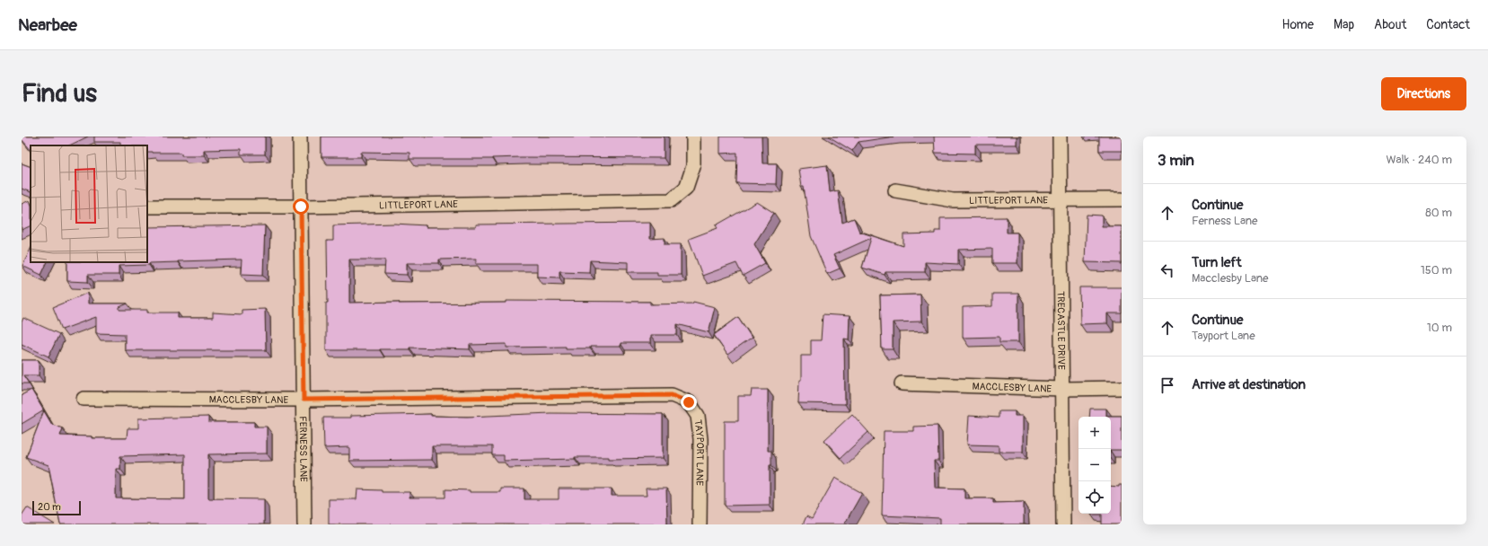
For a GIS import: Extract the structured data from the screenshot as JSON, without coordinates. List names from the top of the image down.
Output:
{
  "streets": {
    "street": [
      "LITTLEPORT LANE",
      "TRECASTLE DRIVE",
      "MACCLESBY LANE",
      "FERNESS LANE",
      "TAYPORT LANE"
    ]
  },
  "crossings": [
    ["LITTLEPORT LANE", "TRECASTLE DRIVE"],
    ["LITTLEPORT LANE", "FERNESS LANE"],
    ["TRECASTLE DRIVE", "MACCLESBY LANE"],
    ["MACCLESBY LANE", "FERNESS LANE"],
    ["MACCLESBY LANE", "TAYPORT LANE"]
  ],
  "scale_bar": "20 m",
  "page": {
    "header": "Nearbee",
    "nav": [
      "Home",
      "Map",
      "About",
      "Contact"
    ],
    "buttons": "Directions",
    "title": "Find us",
    "heading": ["3 min", "Walk · 240 m"],
    "list": [
      ["Continue", "Ferness Lane", "80 m"],
      ["Turn left", "Macclesby Lane", "150 m"],
      ["Continue", "Tayport Lane", "10 m"],
      "Arrive at destination"
    ],
    "map_buttons": ["+", "−"],
    "scale": "20 m"
  }
}
